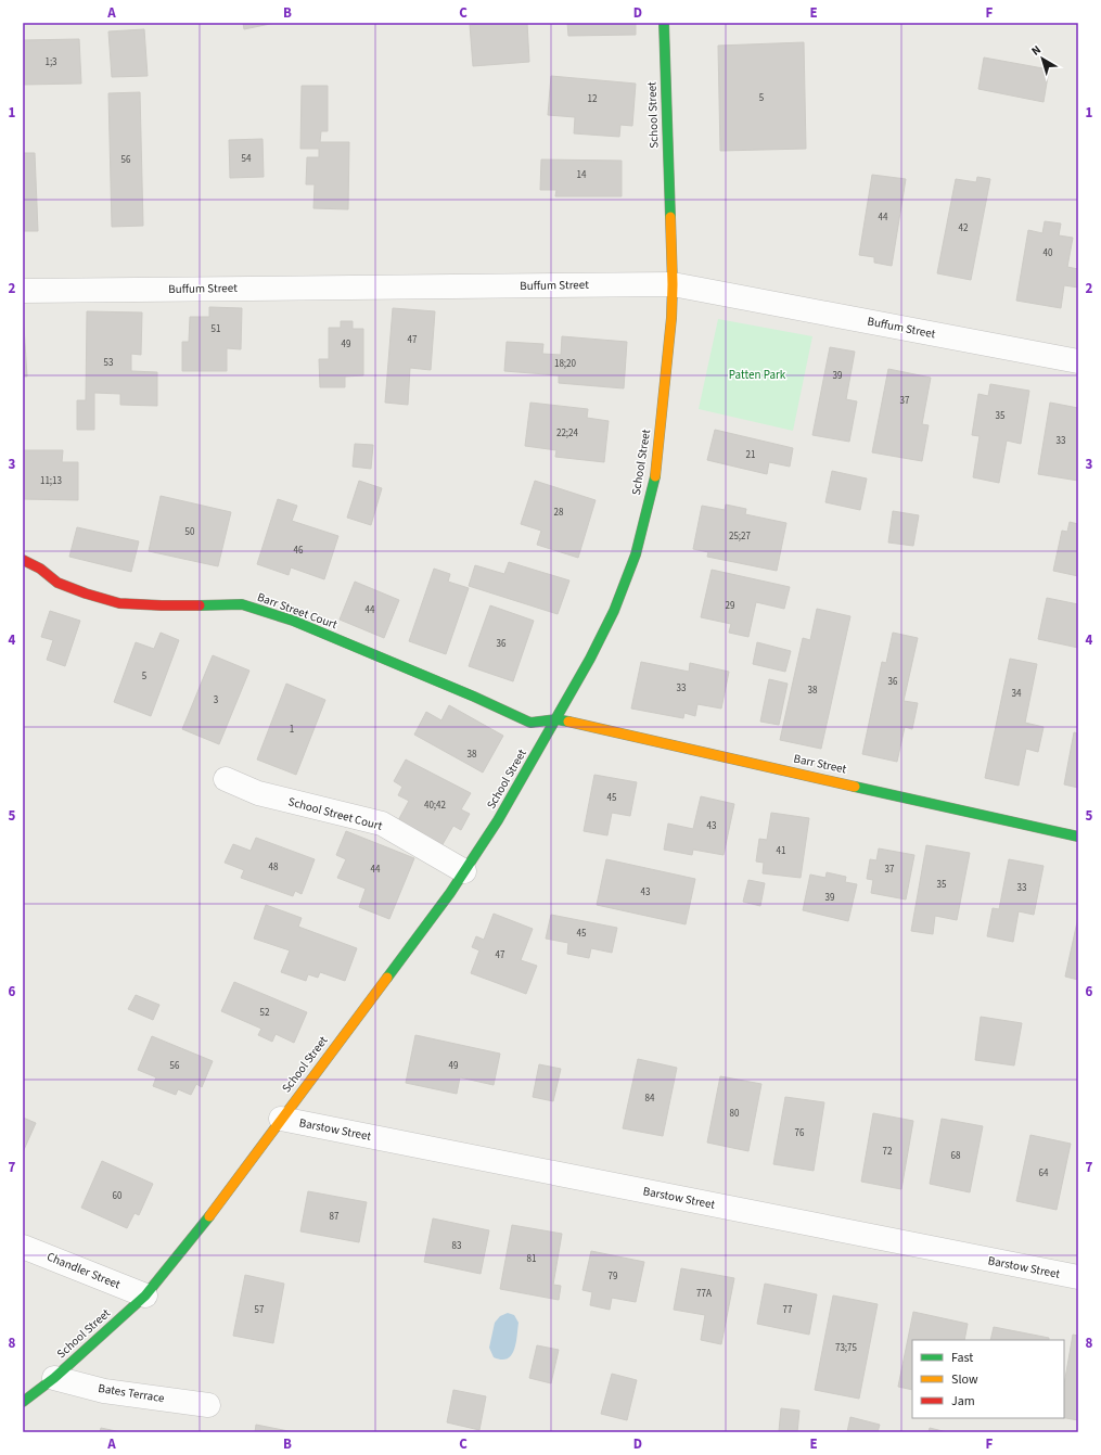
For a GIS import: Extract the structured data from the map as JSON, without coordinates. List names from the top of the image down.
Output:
{
  "streets": {
    "street": [
      "School Street",
      "Buffum Street",
      "Barr Street Court",
      "Barr Street",
      "School Street Court",
      "Barstow Street",
      "Chandler Street",
      "Bates Terrace"
    ]
  },
  "crossings": [
    ["School Street", "Buffum Street"],
    ["School Street", "Barr Street Court"],
    ["School Street", "Barr Street"],
    ["School Street", "School Street Court"],
    ["School Street", "Barstow Street"],
    ["School Street", "Chandler Street"],
    ["School Street", "Bates Terrace"],
    ["Barr Street Court", "Barr Street"]
  ],
  "parks": ["Patten Park"],
  "house_numbers": [
    "1;3",
    "5",
    "12",
    "54",
    "56",
    "14",
    "44",
    "42",
    "40",
    "51",
    "47",
    "49",
    "53",
    "18;20",
    "39",
    "37",
    "35",
    "22;24",
    "33",
    "21",
    "11;13",
    "28",
    "50",
    "25;27",
    "46",
    "29",
    "44",
    "36",
    "5",
    "36",
    "33",
    "38",
    "34",
    "3",
    "1",
    "38",
    "45",
    "40;42",
    "43",
    "41",
    "48",
    "44",
    "37",
    "35",
    "33",
    "43",
    "39",
    "45",
    "47",
    "52",
    "56",
    "49",
    "84",
    "80",
    "76",
    "72",
    "68",
    "64",
    "60",
    "87",
    "83",
    "81",
    "79",
    "77A",
    "57",
    "77",
    "73;75"
  ],
  "legend": ["Fast", "Slow", "Jam"],
  "north": "top left",
  "grid": {
    "columns": [
      "A",
      "B",
      "C",
      "D",
      "E",
      "F"
    ],
    "rows": [
      "1",
      "2",
      "3",
      "4",
      "5",
      "6",
      "7",
      "8"
    ]
  }
}
